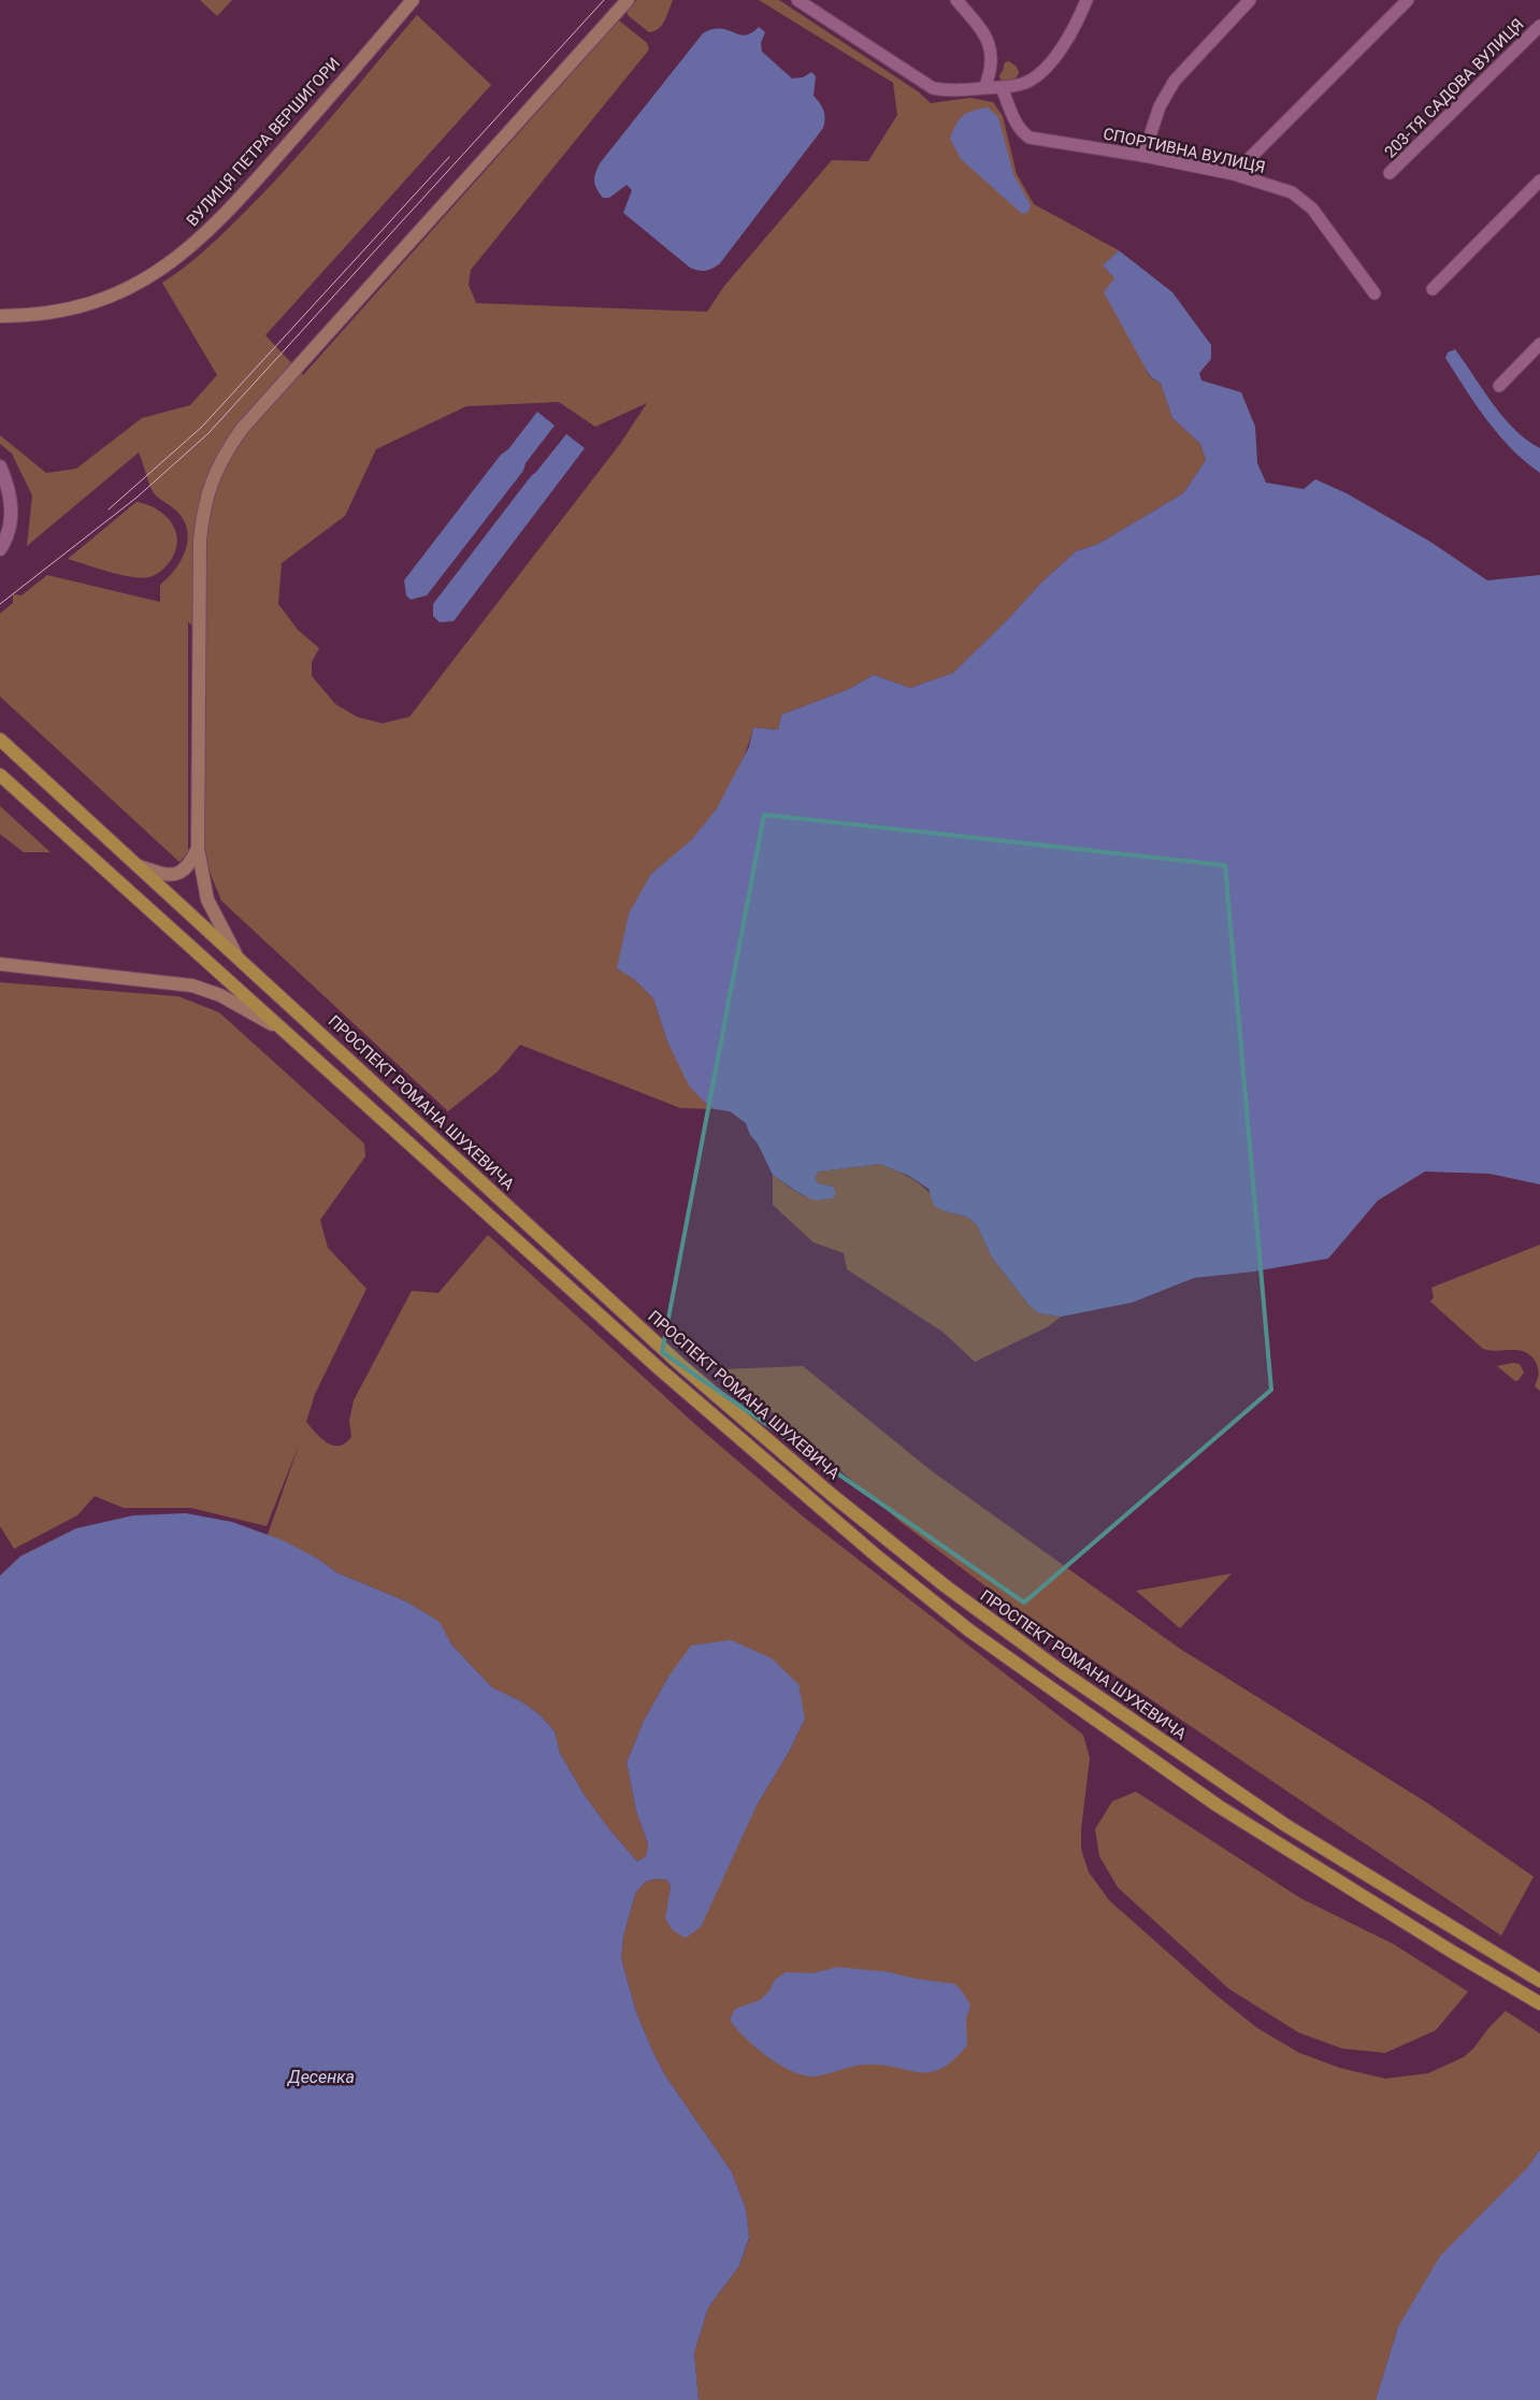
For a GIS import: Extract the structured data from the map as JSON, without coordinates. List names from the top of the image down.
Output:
{
  "streets": {
    "main road": ["ВУЛИЦЯ ПЕТРА ВЕРШИГОРИ", "ПРОСПЕКТ РОМАНА ШУХЕВИЧА"],
    "street": ["203-ТЯ САДОВА ВУЛИЦЯ", "СПОРТИВНА ВУЛИЦЯ"]
  },
  "water": ["Десенка"]
}
